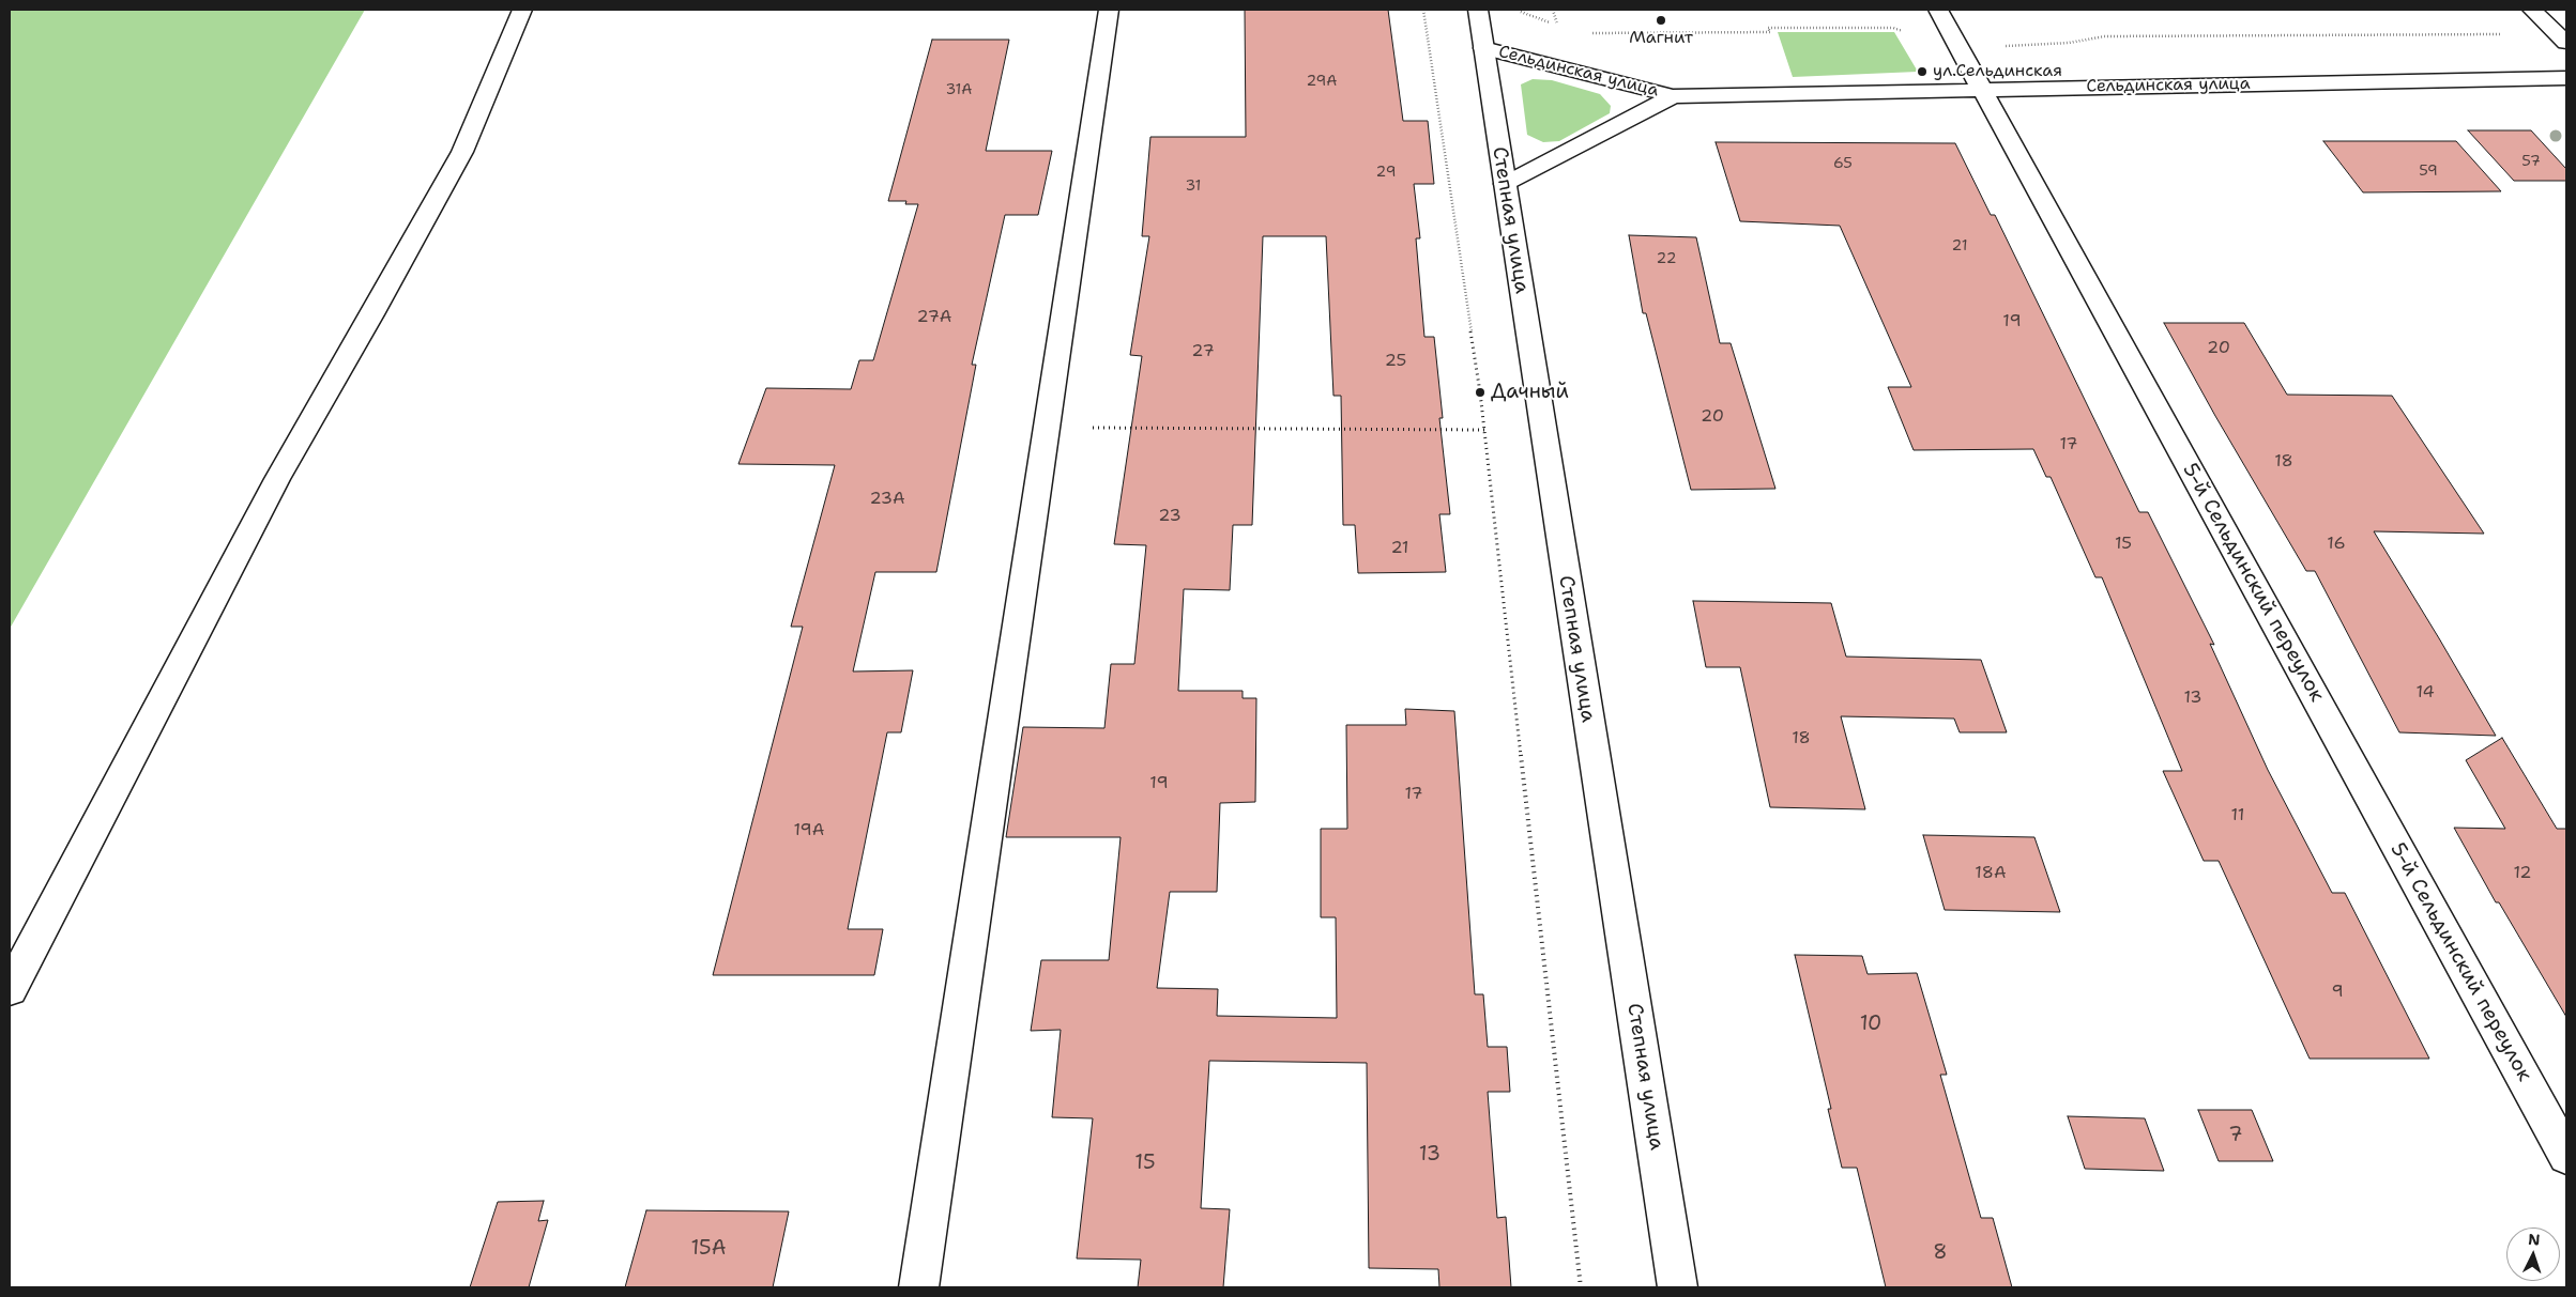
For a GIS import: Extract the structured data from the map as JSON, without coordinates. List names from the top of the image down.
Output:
{
  "streets": {
    "street": ["Сельдинская улица", "Степная улица", "5-й Сельдинский переулок"]
  },
  "crossings": [
    ["Сельдинская улица", "Степная улица"],
    ["Сельдинская улица", "5-й Сельдинский переулок"]
  ],
  "places": ["Магнит", "ул.Сельдинская", "Дачный"],
  "house_numbers": [
    "29А",
    "31А",
    "57",
    "65",
    "59",
    "29",
    "31",
    "21",
    "22",
    "27А",
    "19",
    "20",
    "27",
    "25",
    "20",
    "17",
    "18",
    "23А",
    "23",
    "15",
    "16",
    "21",
    "14",
    "13",
    "18",
    "19",
    "17",
    "11",
    "19А",
    "18А",
    "12",
    "9",
    "10",
    "7",
    "13",
    "15",
    "15А",
    "8"
  ],
  "north": "top"
}
